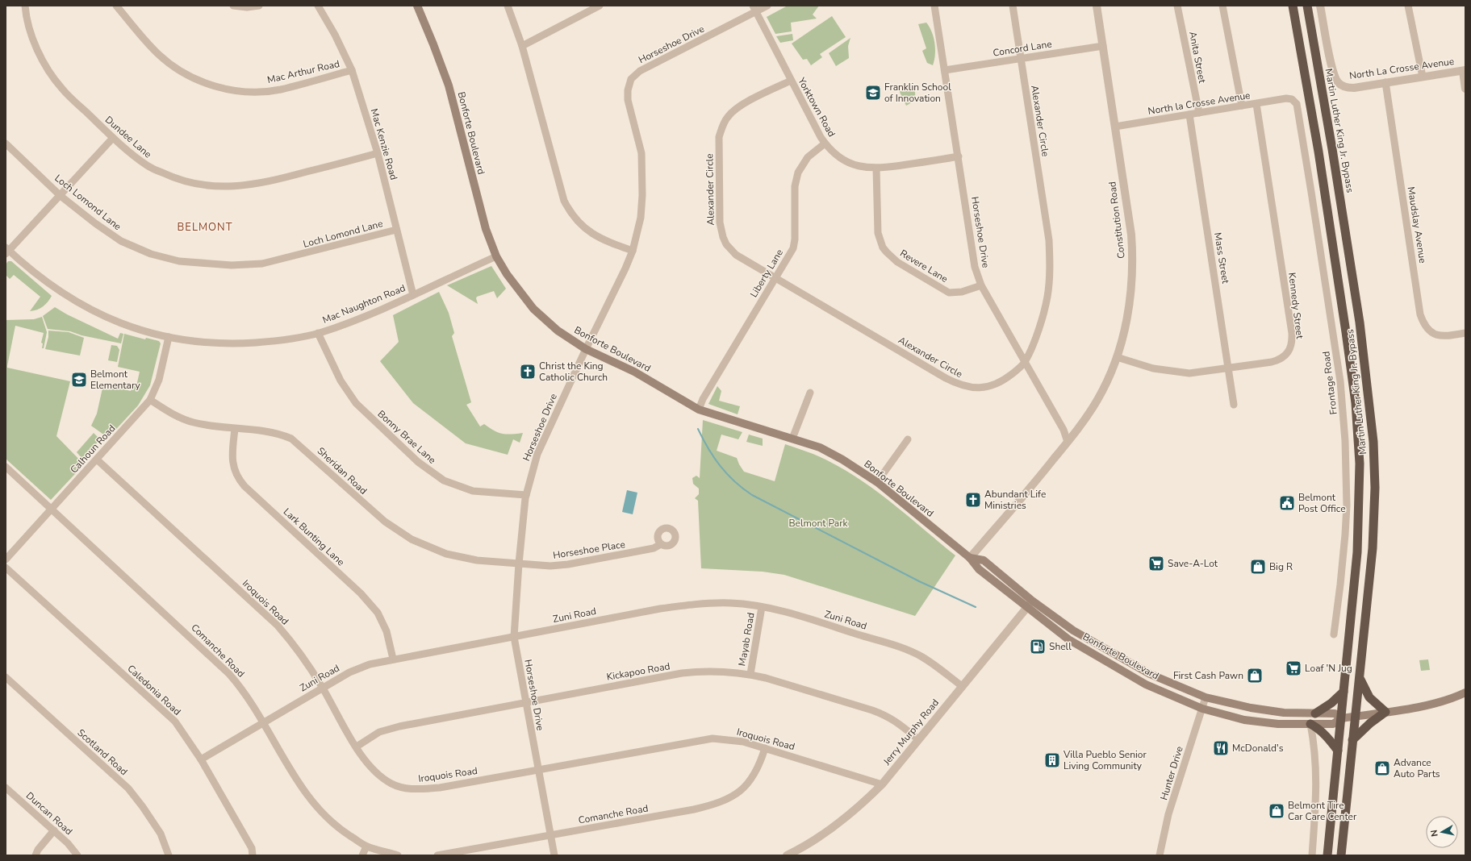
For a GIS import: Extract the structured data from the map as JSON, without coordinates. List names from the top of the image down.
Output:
{
  "streets": {
    "highway": ["Martin Luther King Jr. Bypass"],
    "main road": ["Bonforte Boulevard"],
    "street": [
      "Horseshoe Drive",
      "Concord Lane",
      "Anita Street",
      "North La Crosse Avenue",
      "Mac Arthur Road",
      "North la Crosse Avenue",
      "Yorktown Road",
      "Alexander Circle",
      "Dundee Lane",
      "Mac Kenzie Road",
      "Loch Lomond Lane",
      "Constitution Road",
      "Maudslay Avenue",
      "Mass Street",
      "Revere Lane",
      "Liberty Lane",
      "Mac Naughton Road",
      "Kennedy Street",
      "Frontage Road",
      "Bonny Brae Lane",
      "Calhoun Road",
      "Sheridan Road",
      "Lark Bunting Lane",
      "Horseshoe Place",
      "Iroquois Road",
      "Zuni Road",
      "Mayab Road",
      "Comanche Road",
      "Kickapoo Road",
      "Caledonia Road",
      "Jerry Murphy Road",
      "Scotland Road",
      "Hunter Drive",
      "Duncan Road"
    ]
  },
  "crossings": [
    ["Horseshoe Drive", "Concord Lane"],
    ["Horseshoe Drive", "Yorktown Road"],
    ["Horseshoe Drive", "Alexander Circle"],
    ["Horseshoe Drive", "Bonforte Boulevard"],
    ["Horseshoe Drive", "Constitution Road"],
    ["Horseshoe Drive", "Revere Lane"],
    ["Horseshoe Drive", "Bonny Brae Lane"],
    ["Horseshoe Drive", "Sheridan Road"],
    ["Horseshoe Drive", "Horseshoe Place"],
    ["Horseshoe Drive", "Iroquois Road"],
    ["Horseshoe Drive", "Zuni Road"],
    ["Horseshoe Drive", "Comanche Road"],
    ["Horseshoe Drive", "Kickapoo Road"],
    ["Concord Lane", "Alexander Circle"],
    ["Concord Lane", "Constitution Road"],
    ["Anita Street", "North la Crosse Avenue"],
    ["North La Crosse Avenue", "Maudslay Avenue"],
    ["Mac Arthur Road", "Mac Kenzie Road"],
    ["North la Crosse Avenue", "Constitution Road"],
    ["North la Crosse Avenue", "Mass Street"],
    ["North la Crosse Avenue", "Kennedy Street"],
    ["North la Crosse Avenue", "Frontage Road"],
    ["Yorktown Road", "Alexander Circle"],
    ["Yorktown Road", "Revere Lane"],
    ["Yorktown Road", "Liberty Lane"],
    ["Alexander Circle", "Liberty Lane"],
    ["Martin Luther King Jr. Bypass", "Bonforte Boulevard"],
    ["Bonforte Boulevard", "Constitution Road"],
    ["Bonforte Boulevard", "Liberty Lane"],
    ["Bonforte Boulevard", "Mac Naughton Road"],
    ["Bonforte Boulevard", "Jerry Murphy Road"],
    ["Bonforte Boulevard", "Hunter Drive"],
    ["Dundee Lane", "Mac Kenzie Road"],
    ["Mac Kenzie Road", "Loch Lomond Lane"],
    ["Mac Kenzie Road", "Mac Naughton Road"],
    ["Constitution Road", "Kennedy Street"],
    ["Mass Street", "Kennedy Street"],
    ["Mac Naughton Road", "Bonny Brae Lane"],
    ["Mac Naughton Road", "Calhoun Road"],
    ["Calhoun Road", "Sheridan Road"],
    ["Calhoun Road", "Iroquois Road"],
    ["Calhoun Road", "Comanche Road"],
    ["Sheridan Road", "Lark Bunting Lane"],
    ["Sheridan Road", "Horseshoe Place"],
    ["Lark Bunting Lane", "Zuni Road"],
    ["Iroquois Road", "Zuni Road"],
    ["Iroquois Road", "Comanche Road"],
    ["Iroquois Road", "Kickapoo Road"],
    ["Iroquois Road", "Jerry Murphy Road"],
    ["Zuni Road", "Mayab Road"],
    ["Zuni Road", "Comanche Road"],
    ["Zuni Road", "Caledonia Road"],
    ["Zuni Road", "Jerry Murphy Road"],
    ["Mayab Road", "Kickapoo Road"],
    ["Kickapoo Road", "Jerry Murphy Road"]
  ],
  "districts": ["BELMONT"],
  "parks": ["Belmont Park"],
  "places": {
    "school or university": ["Franklin School of Innovation", "Belmont Elementary"],
    "church": ["Christ the King Catholic Church", "Abundant Life Ministries"],
    "public building": ["Belmont Post Office"],
    "supermarket": ["Save-A-Lot", "Loaf 'N Jug"],
    "shop": [
      "Big R",
      "First Cash Pawn",
      "Advance Auto Parts",
      "Belmont Tire Car Care Center"
    ],
    "fuel station": ["Shell"],
    "restaurant": ["McDonald's"],
    "building": ["Villa Pueblo Senior Living Community"]
  },
  "north": "left"
}
